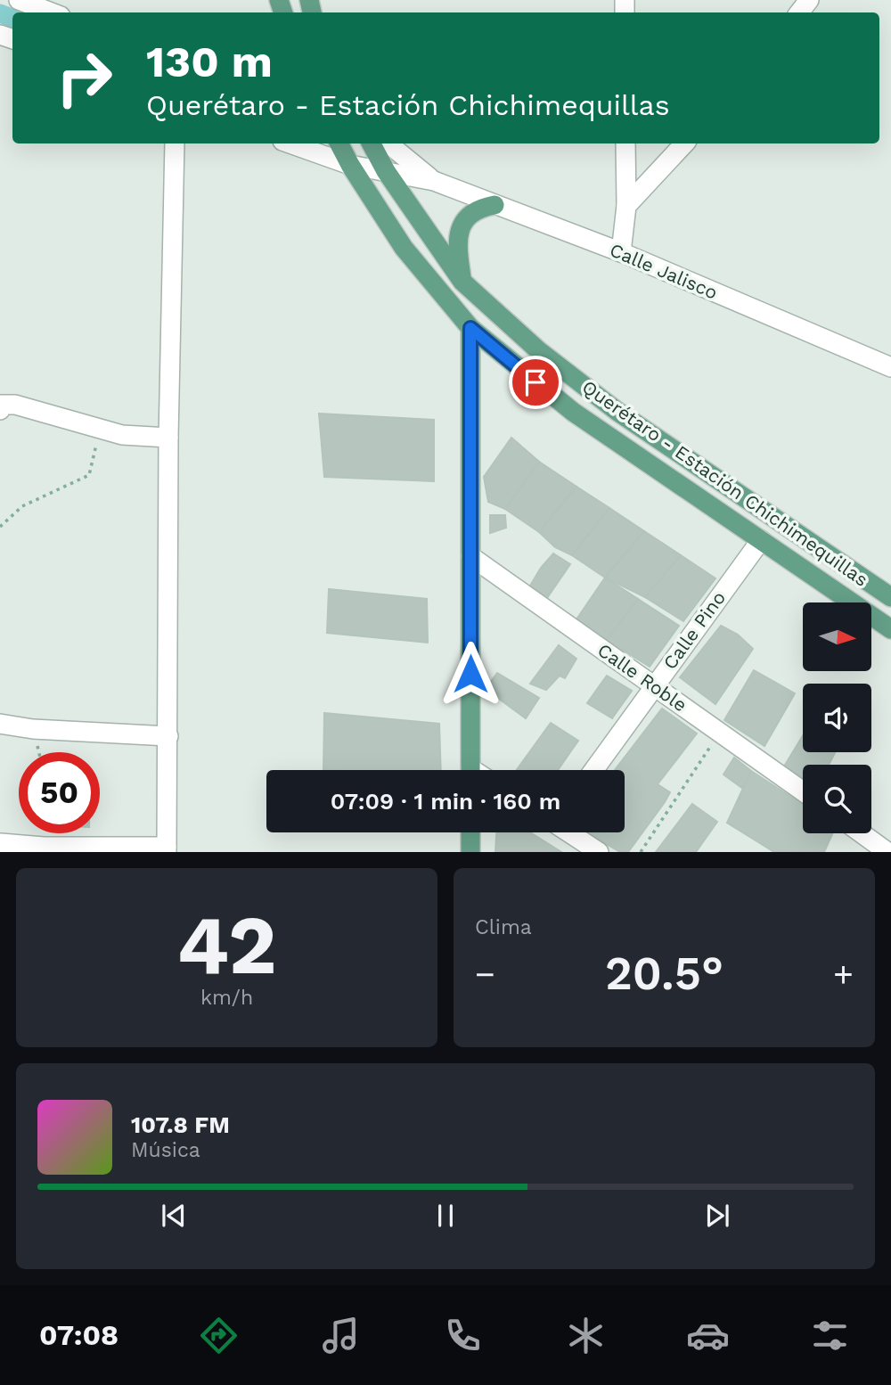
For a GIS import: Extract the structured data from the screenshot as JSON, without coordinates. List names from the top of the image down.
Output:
{
  "streets": {
    "main road": ["Querétaro - Estación Chichimequillas"],
    "street": ["Calle Jalisco", "Calle Pino", "Calle Roble"]
  },
  "crossings": [
    ["Calle Jalisco", "Querétaro - Estación Chichimequillas"],
    ["Querétaro - Estación Chichimequillas", "Calle Pino"],
    ["Calle Pino", "Calle Roble"]
  ],
  "north": "right",
  "page": {
    "turn": ["130 m", "Querétaro - Estación Chichimequillas"],
    "limit": "50",
    "trip": "07:09 · 1 min · 160 m",
    "tile": [
      ["42", "km/h"],
      "Clima"
    ],
    "heat": ["−", "20.5°", "+"],
    "song": ["107.8 FM", "Música"],
    "tabs": "07:08"
  }
}
